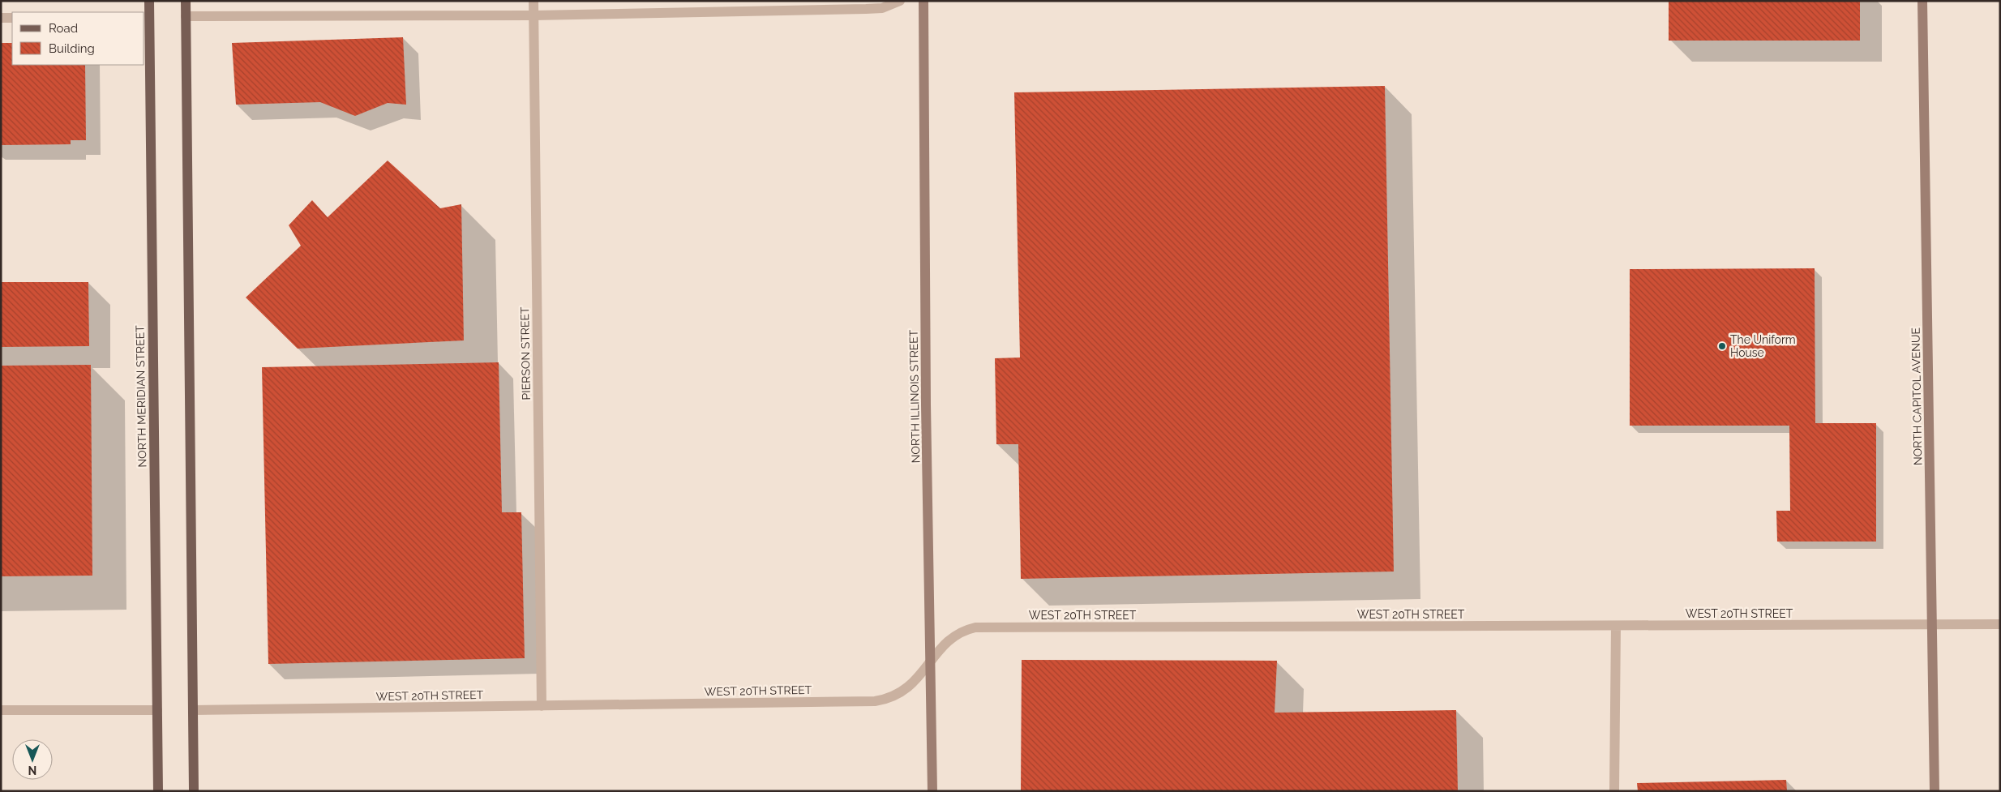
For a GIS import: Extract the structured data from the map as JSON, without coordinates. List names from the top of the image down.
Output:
{
  "streets": {
    "main road": ["NORTH MERIDIAN STREET", "NORTH ILLINOIS STREET", "NORTH CAPITOL AVENUE"],
    "street": ["PIERSON STREET", "WEST 20TH STREET"]
  },
  "crossings": [
    ["PIERSON STREET", "WEST 20TH STREET"],
    ["NORTH ILLINOIS STREET", "WEST 20TH STREET"],
    ["NORTH CAPITOL AVENUE", "WEST 20TH STREET"]
  ],
  "places": ["The Uniform House"],
  "legend": ["Road", "Building"],
  "north": "bottom"
}
